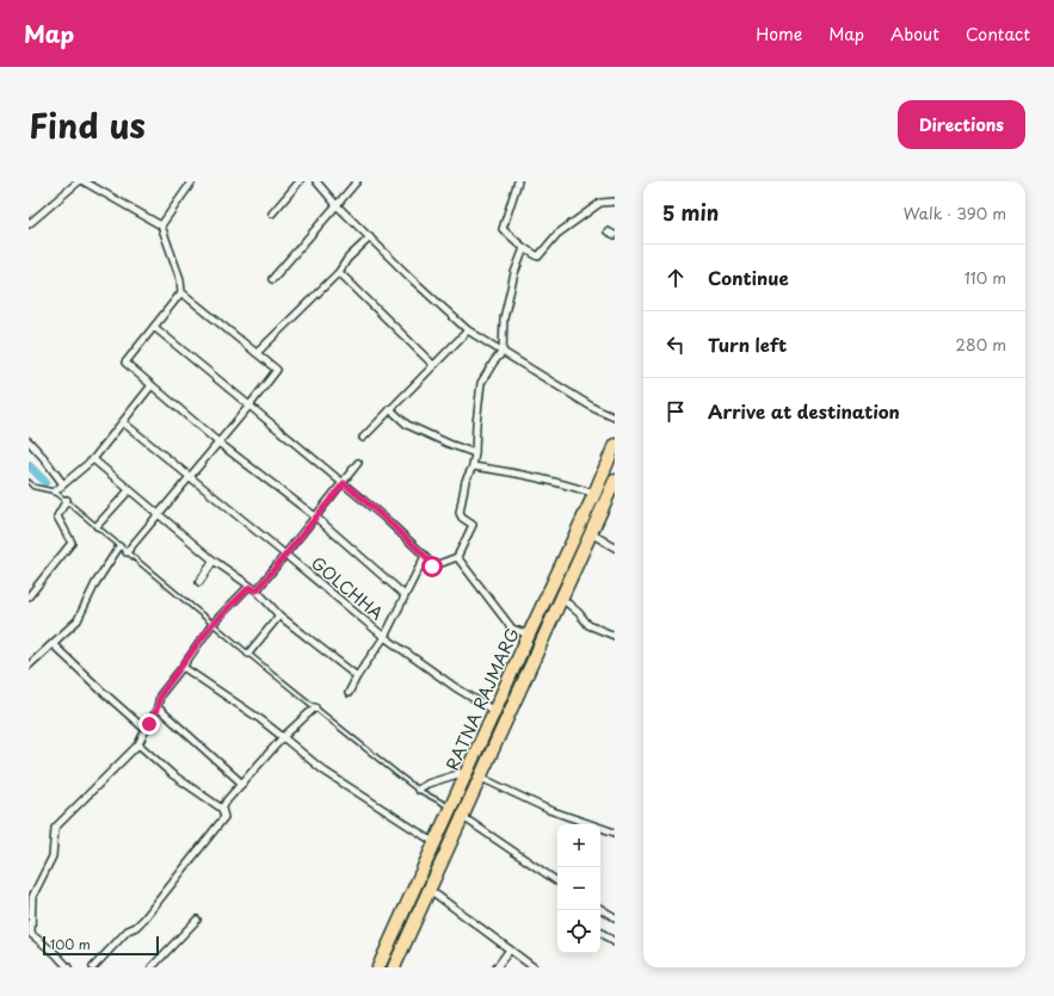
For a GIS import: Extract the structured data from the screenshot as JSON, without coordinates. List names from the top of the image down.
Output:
{
  "streets": {
    "highway": ["RATNA RAJMARG"],
    "street": ["GOLCHHA"]
  },
  "crossings": [
    ["GOLCHHA", "RATNA RAJMARG"]
  ],
  "scale_bar": "100 m",
  "page": {
    "header": "Map",
    "nav": [
      "Home",
      "Map",
      "About",
      "Contact"
    ],
    "title": "Find us",
    "buttons": "Directions",
    "heading": ["5 min", "Walk · 390 m"],
    "list": [
      ["Continue", "110 m"],
      ["Turn left", "280 m"],
      "Arrive at destination"
    ],
    "map_buttons": ["+", "−"],
    "scale": "100 m"
  }
}
